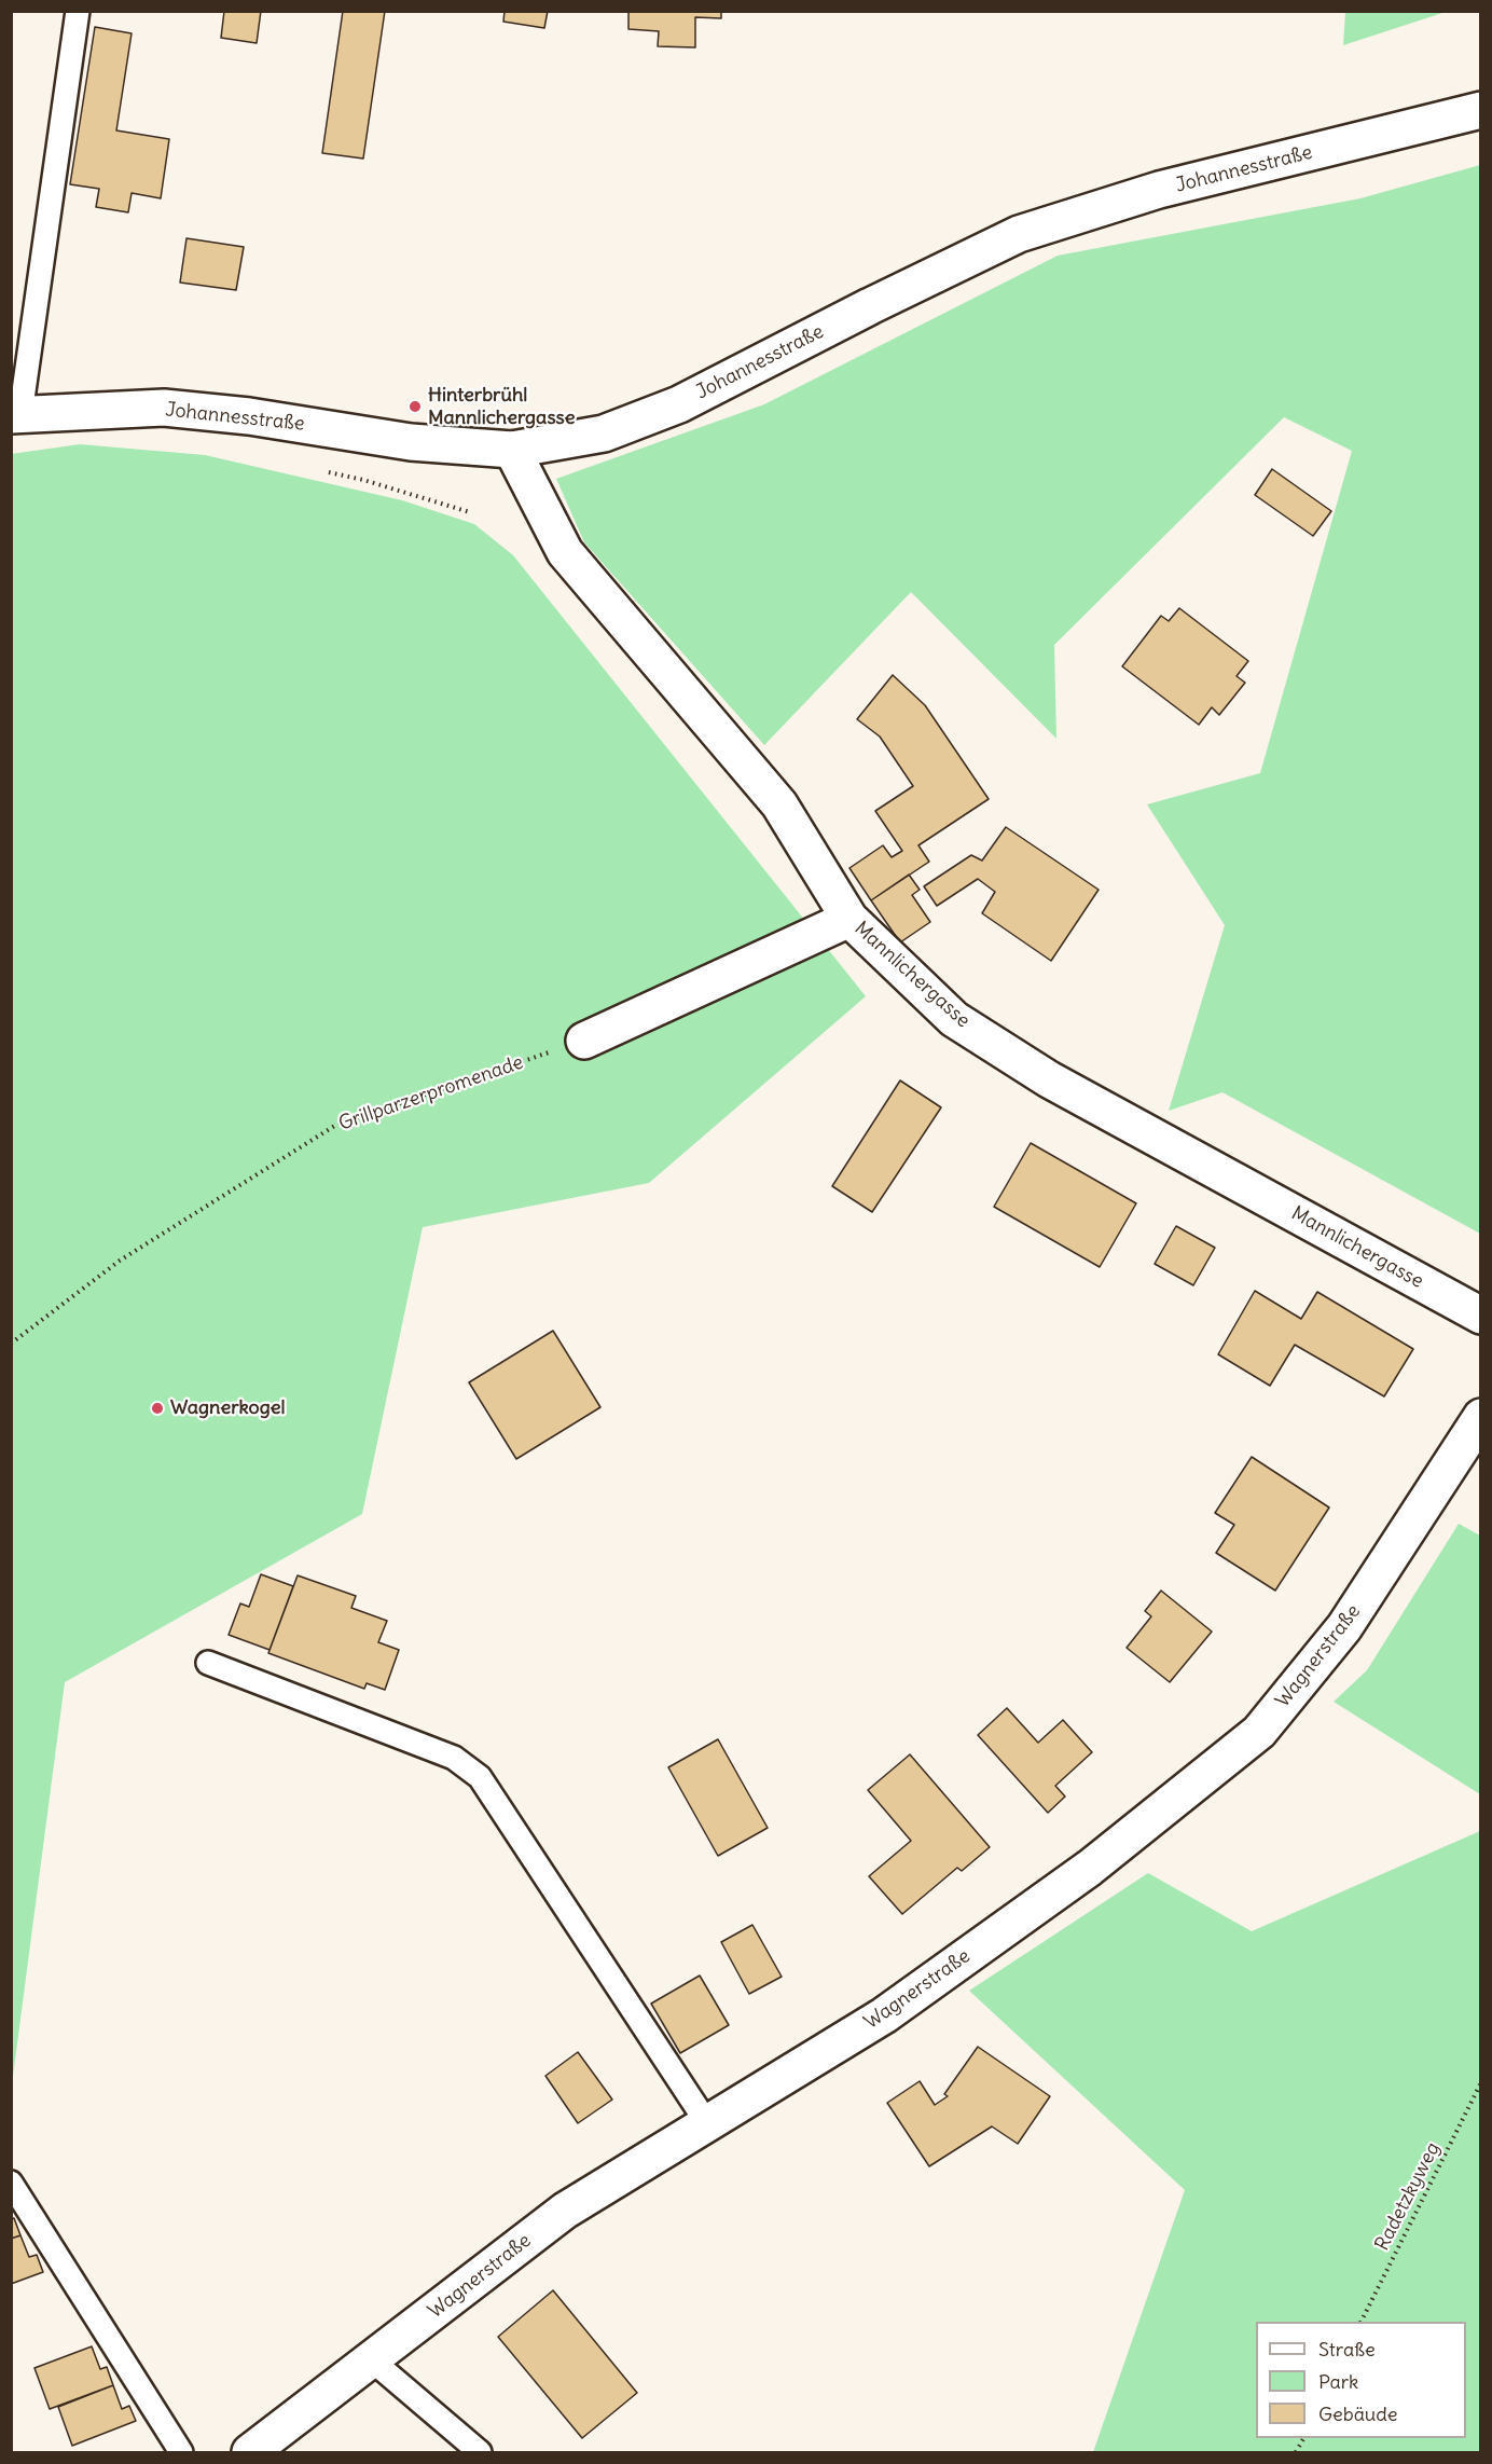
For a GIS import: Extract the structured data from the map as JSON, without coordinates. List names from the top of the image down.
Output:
{
  "streets": {
    "street": ["Johannesstraße", "Mannlichergasse", "Wagnerstraße"],
    "path": ["Grillparzerpromenade", "Radetzkyweg"]
  },
  "crossings": [
    ["Johannesstraße", "Mannlichergasse"]
  ],
  "places": ["Hinterbrühl Mannlichergasse", "Wagnerkogel"],
  "legend": ["Straße", "Park", "Gebäude"]
}
